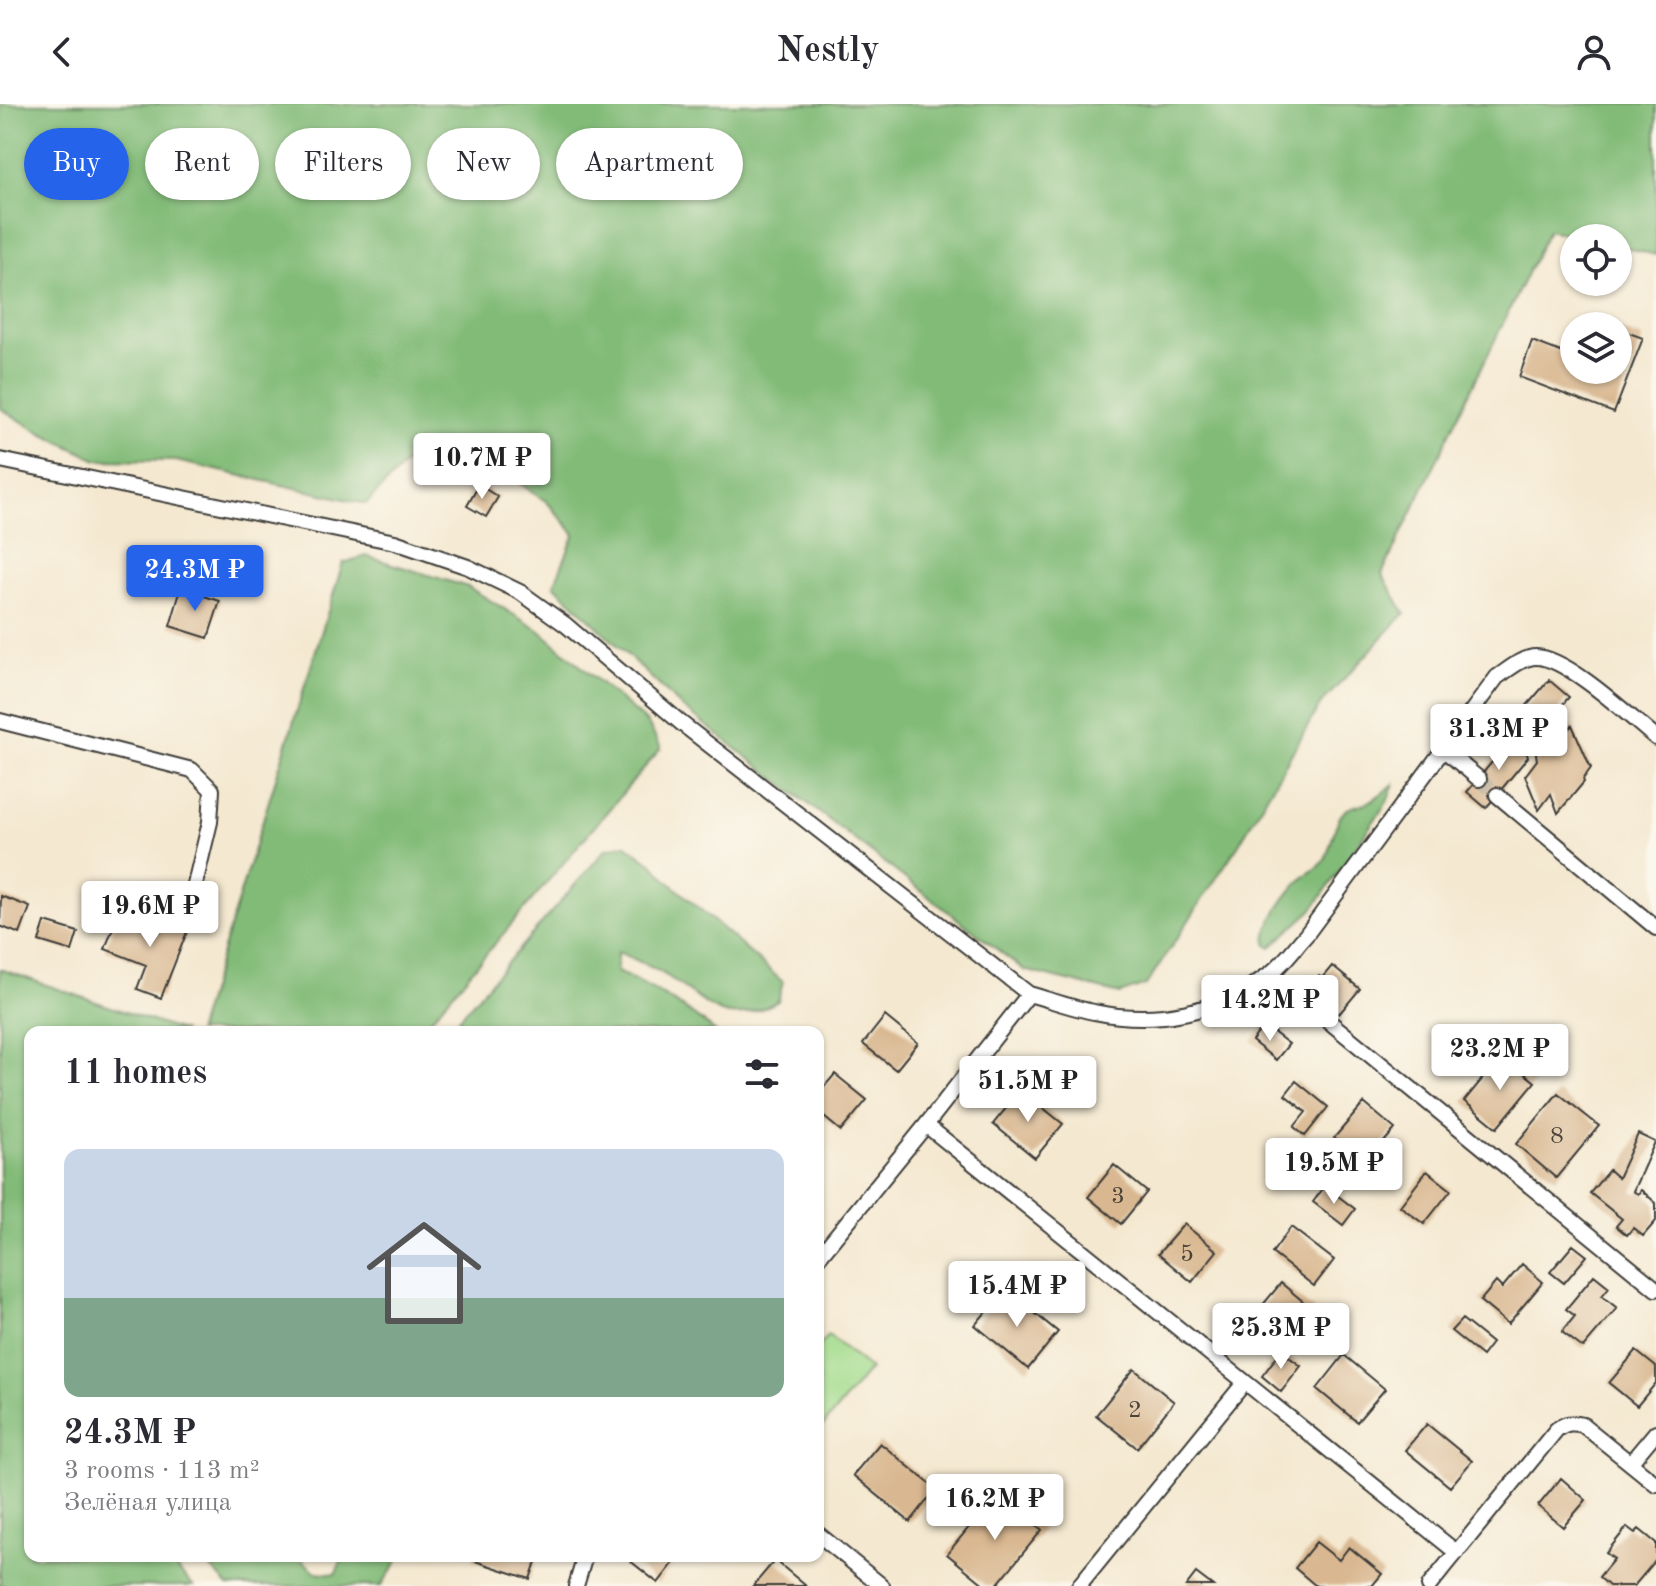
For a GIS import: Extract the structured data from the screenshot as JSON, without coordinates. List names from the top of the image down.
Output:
{
  "house_numbers": [
    "8",
    "3",
    "5",
    "2"
  ],
  "page": {
    "header": "Nestly",
    "chip": [
      "Buy",
      "Rent",
      "Filters",
      "New",
      "Apartment"
    ],
    "price": [
      "10.7M ₽",
      "24.3M ₽",
      "31.3M ₽",
      "19.6M ₽",
      "14.2M ₽",
      "23.2M ₽",
      "51.5M ₽",
      "19.5M ₽",
      "15.4M ₽",
      "25.3M ₽",
      "16.2M ₽"
    ],
    "heading": "11 homes",
    "list": [
      {
        "name": "24.3M ₽",
        "note": "3 rooms · 113 m² · Зелёная улица"
      }
    ]
  }
}
